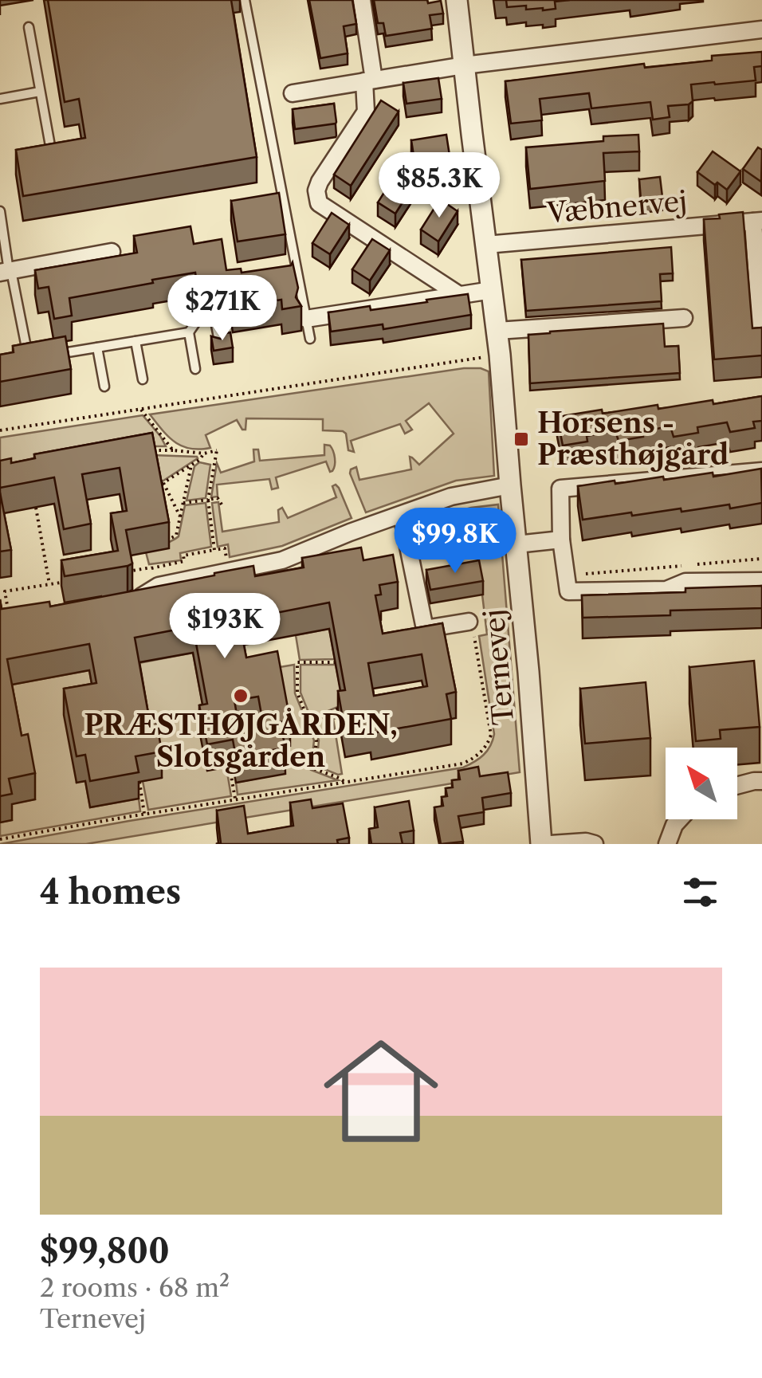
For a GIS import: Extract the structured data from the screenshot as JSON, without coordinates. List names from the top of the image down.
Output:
{
  "streets": {
    "street": ["Væbnervej", "Ternevej"]
  },
  "crossings": [
    ["Væbnervej", "Ternevej"]
  ],
  "places": {
    "transit": ["Horsens - Præsthøjgård"],
    "other": ["PRÆSTHØJGÅRDEN, Slotsgården"]
  },
  "north": "top left",
  "page": {
    "price": [
      "$85.3K",
      "$271K",
      "$99.8K",
      "$193K"
    ],
    "heading": "4 homes",
    "list": [
      {
        "name": "$99,800",
        "note": "2 rooms · 68 m² · Ternevej"
      }
    ]
  }
}
